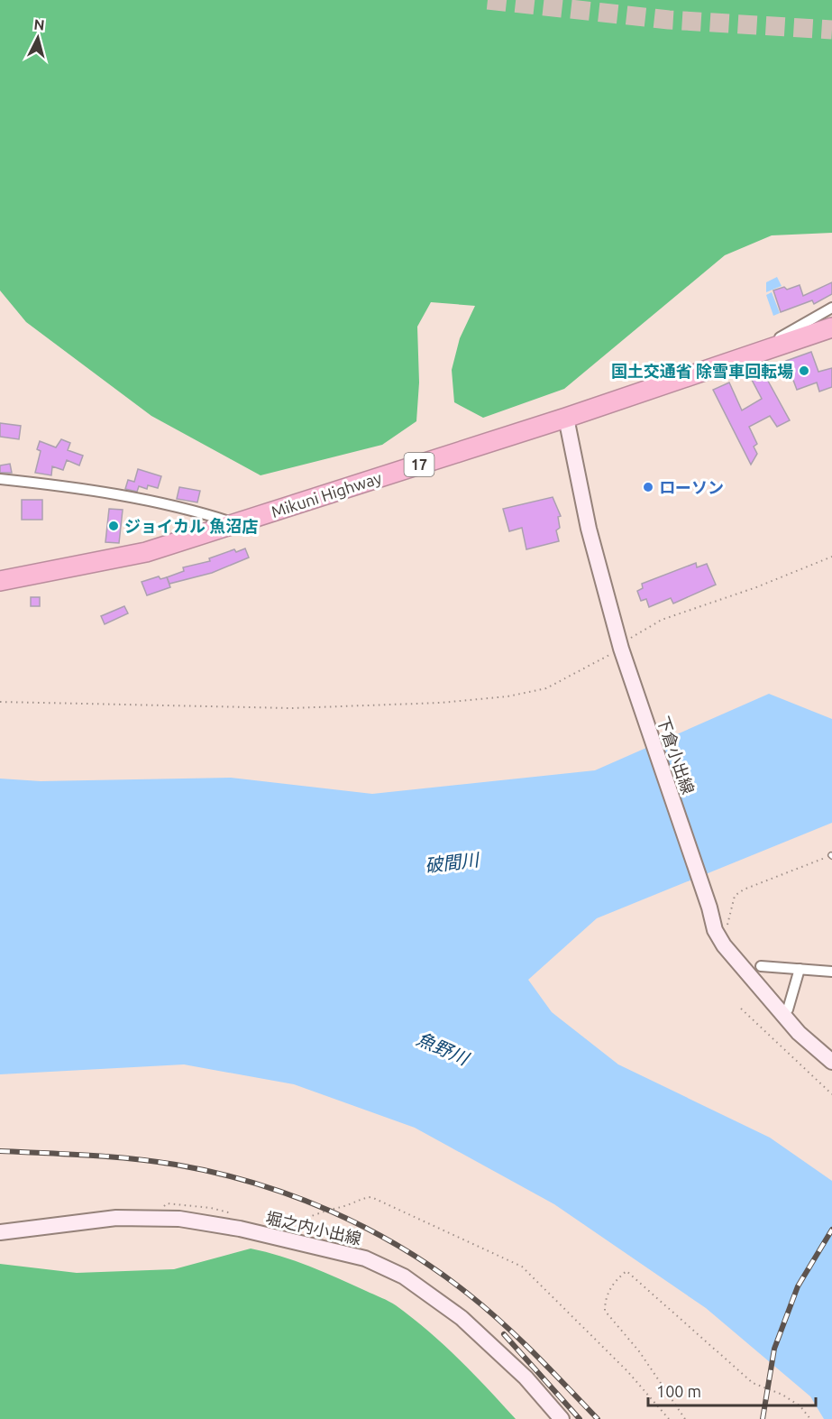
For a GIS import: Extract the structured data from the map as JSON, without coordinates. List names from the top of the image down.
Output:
{
  "streets": {
    "highway": ["17", "Mikuni Highway"],
    "main road": ["下倉小出線", "堀之内小出線"]
  },
  "crossings": [
    ["Mikuni Highway", "下倉小出線"]
  ],
  "water": ["破間川", "魚野川"],
  "places": ["国土交通省 除雪車回転場", "ローソン", "ジョイカル 魚沼店"],
  "scale_bar": "100 m",
  "north": "top"
}
